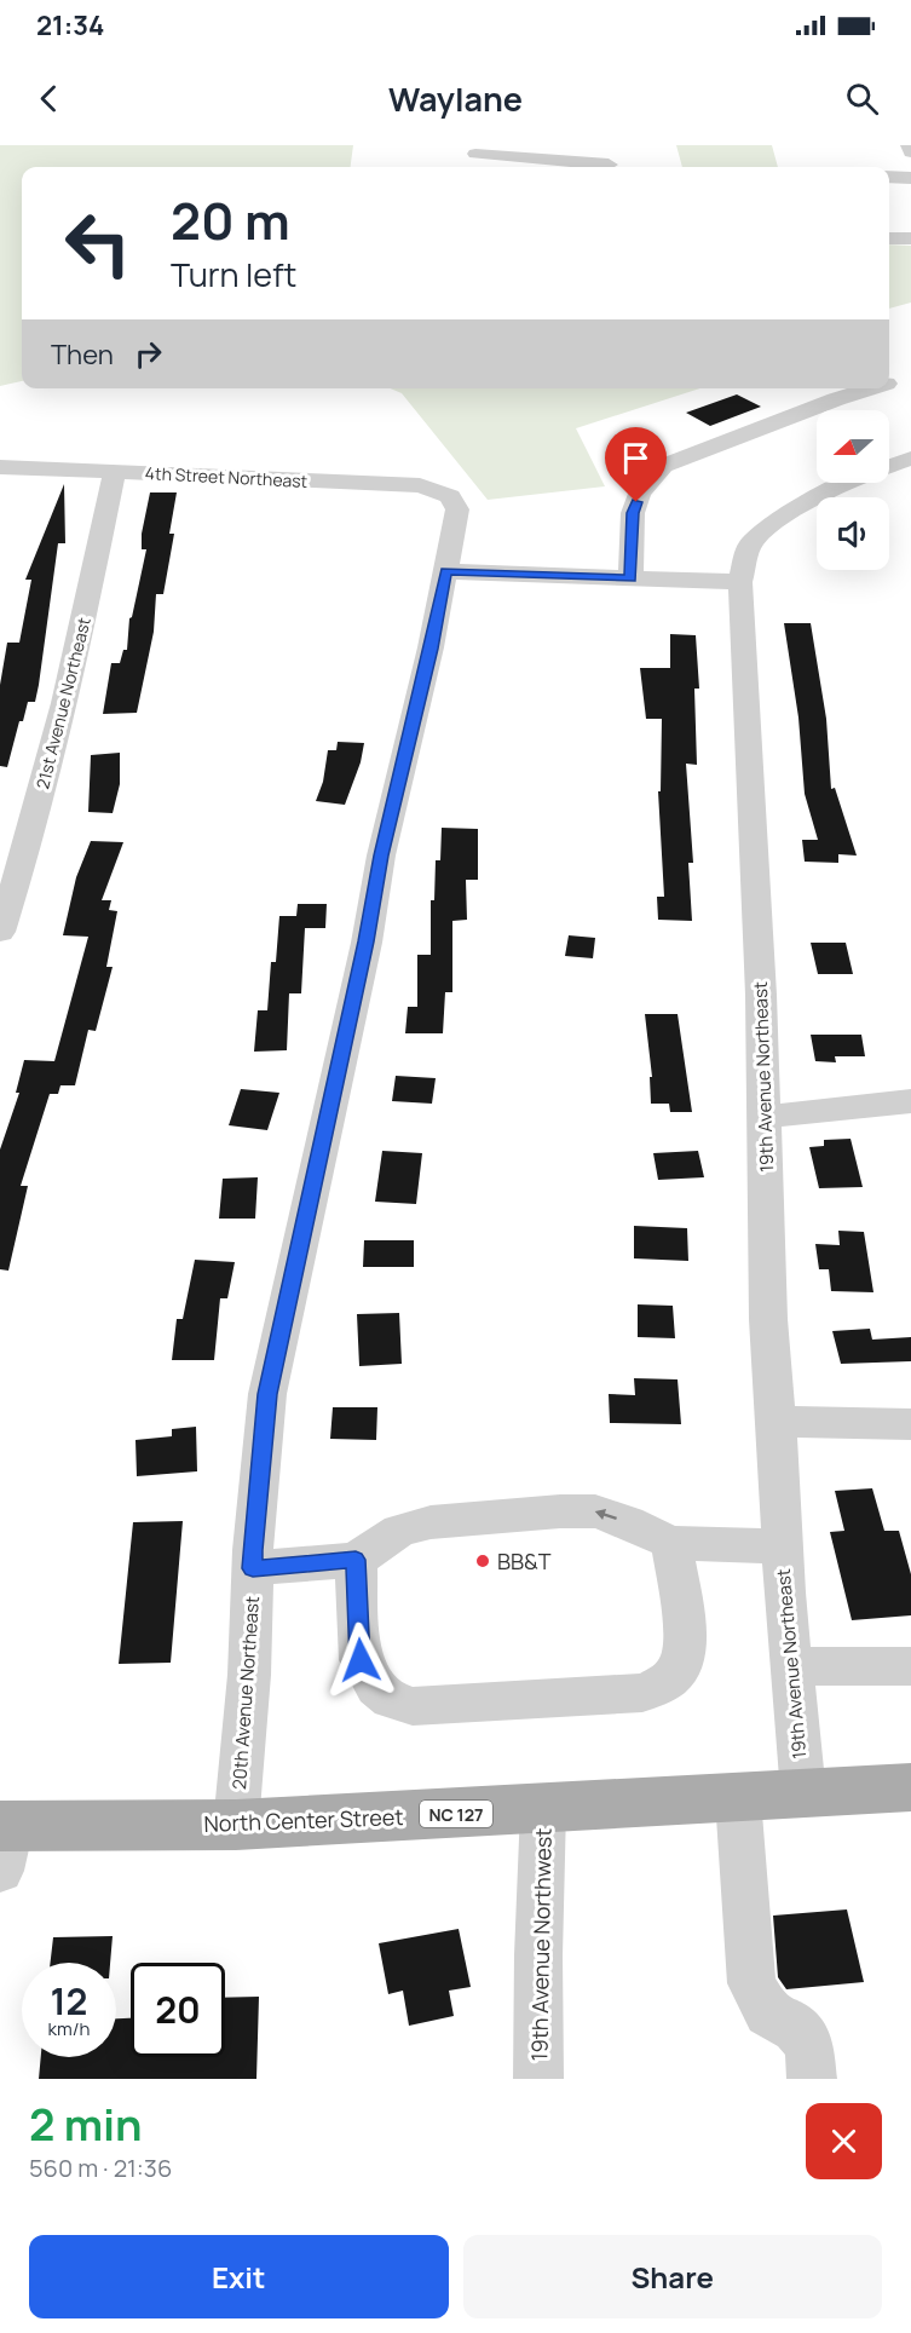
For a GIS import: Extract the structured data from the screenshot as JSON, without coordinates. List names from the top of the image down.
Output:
{
  "streets": {
    "main road": ["NC 127", "North Center Street"],
    "street": [
      "4th Street Northeast",
      "21st Avenue Northeast",
      "19th Avenue Northeast",
      "20th Avenue Northeast",
      "19th Avenue Northwest"
    ]
  },
  "crossings": [
    ["4th Street Northeast", "21st Avenue Northeast"],
    ["4th Street Northeast", "20th Avenue Northeast"],
    ["19th Avenue Northeast", "North Center Street"],
    ["20th Avenue Northeast", "North Center Street"],
    ["North Center Street", "19th Avenue Northwest"]
  ],
  "places": ["BB&T"],
  "north": "left",
  "page": {
    "status": "21:34",
    "header": "Waylane",
    "turn": ["20 m", "Turn left"],
    "then": "Then",
    "speed": "12 km/h",
    "limit": "20",
    "heading": ["2 min", "560 m · 21:36"],
    "buttons": ["Exit", "Share"]
  }
}
